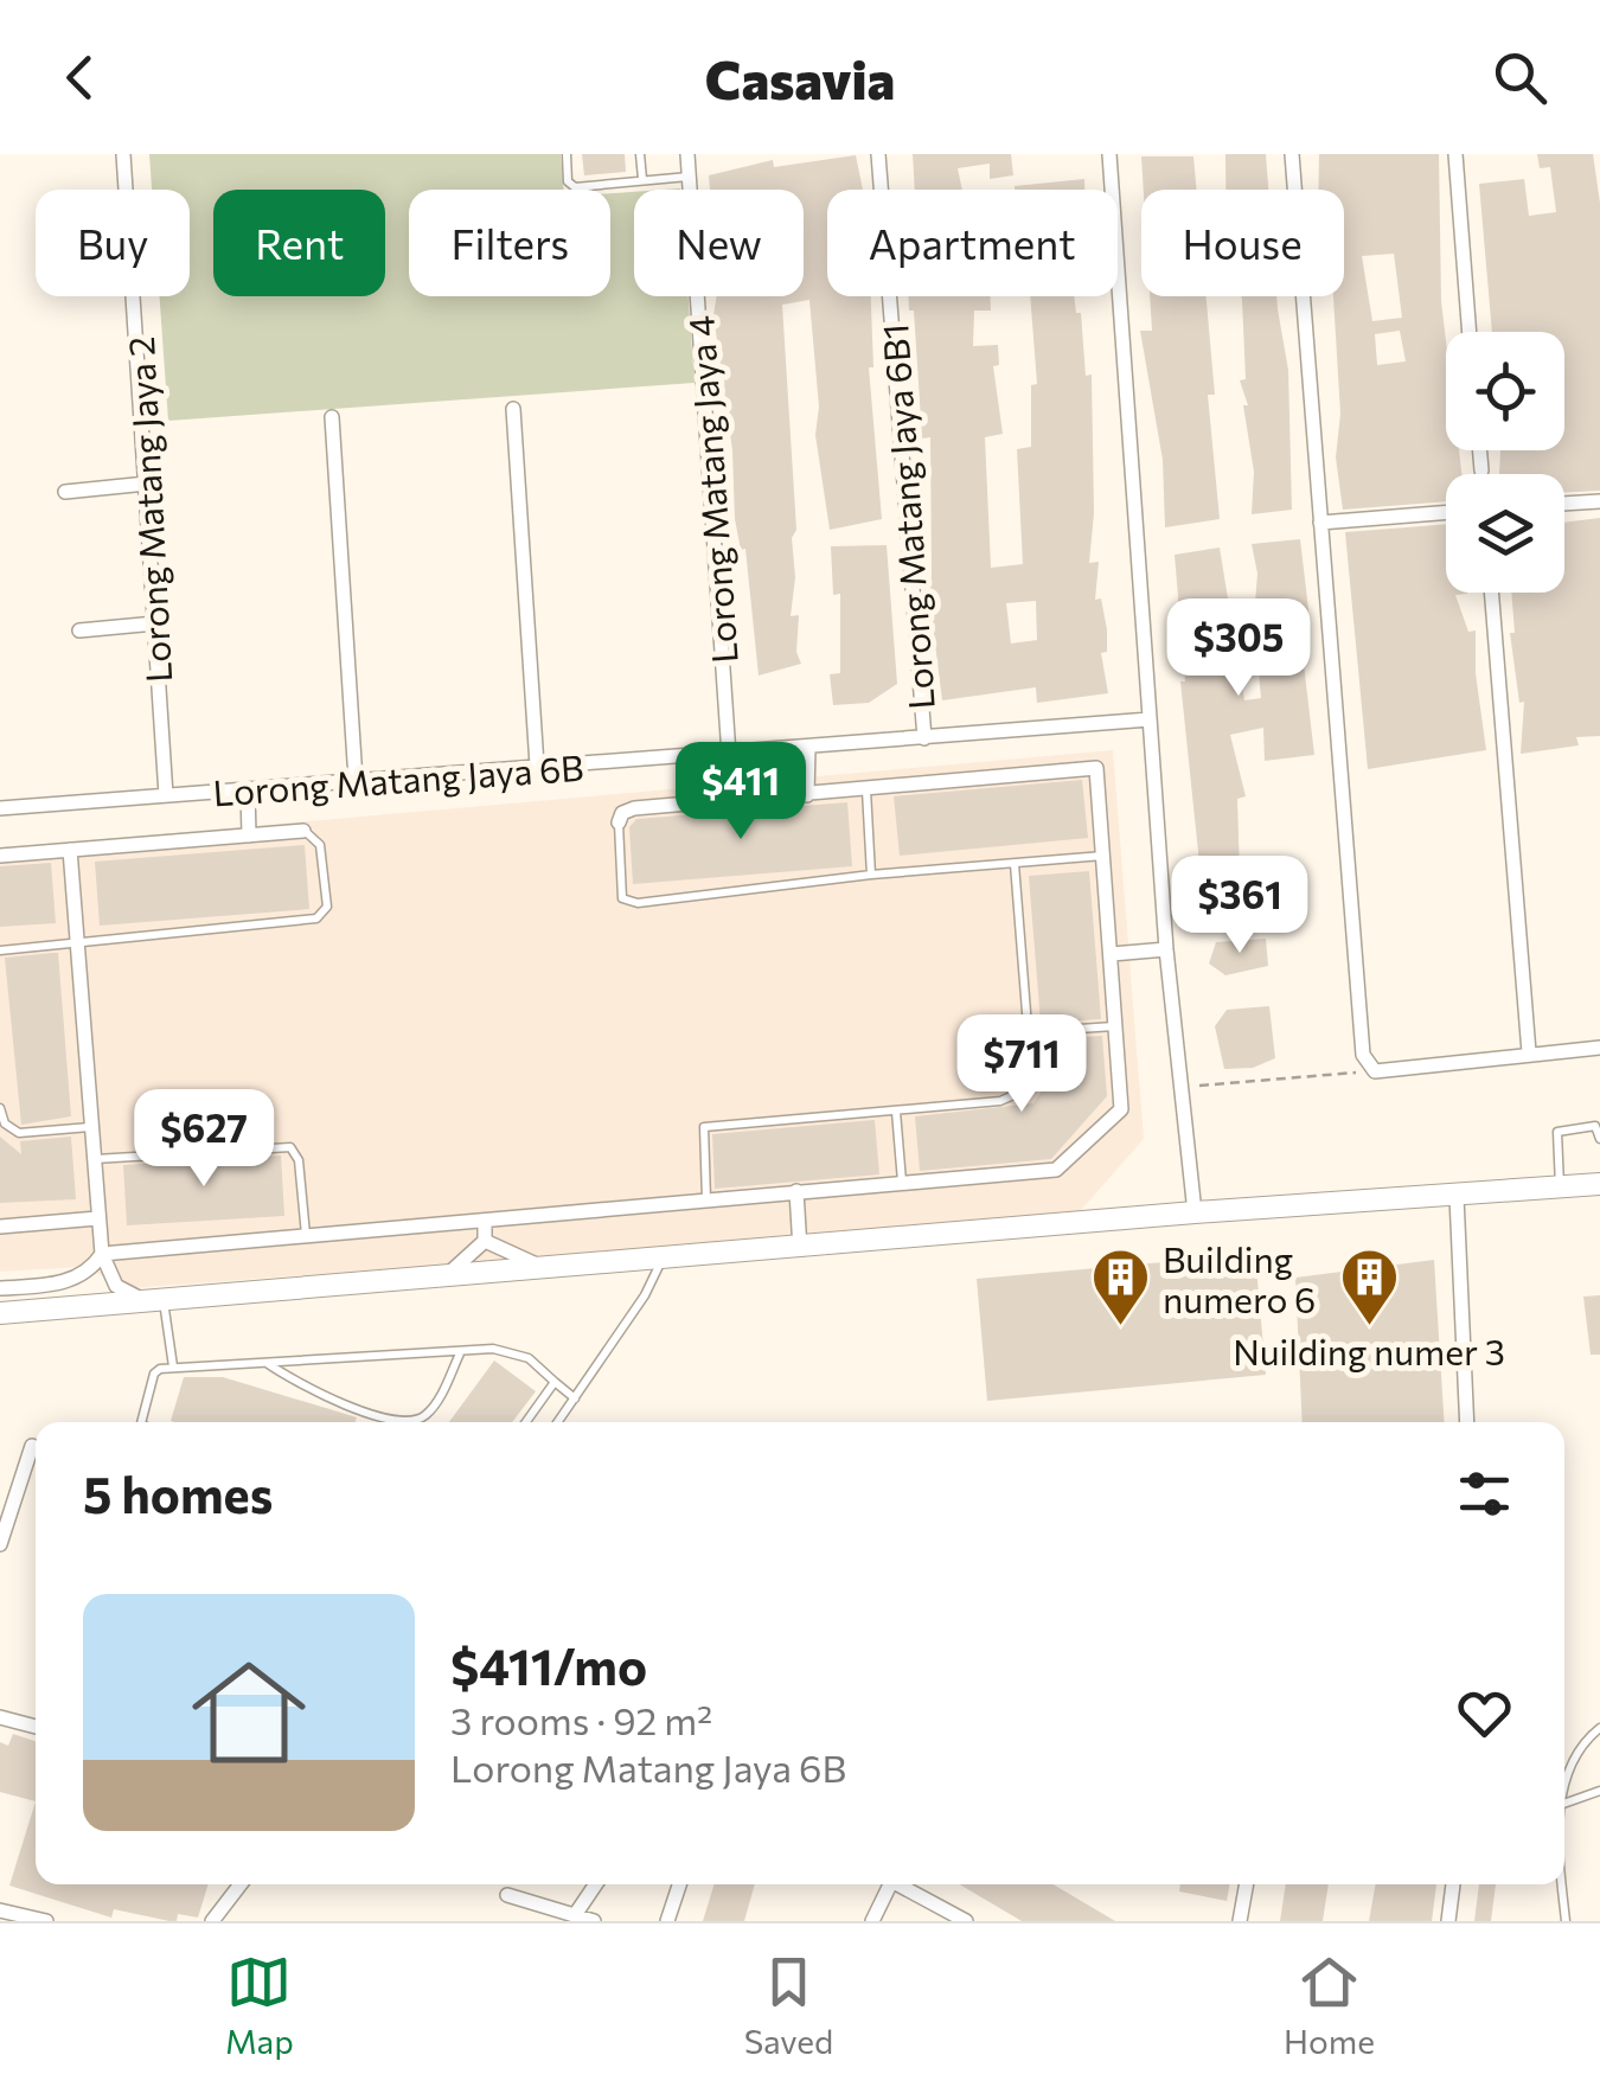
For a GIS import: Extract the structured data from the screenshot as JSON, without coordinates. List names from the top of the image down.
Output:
{
  "streets": {
    "street": [
      "Lorong Matang Jaya 4",
      "Lorong Matang Jaya 2",
      "Lorong Matang Jaya 6B1",
      "Lorong Matang Jaya 6B"
    ]
  },
  "crossings": [
    ["Lorong Matang Jaya 4", "Lorong Matang Jaya 6B"],
    ["Lorong Matang Jaya 2", "Lorong Matang Jaya 6B"],
    ["Lorong Matang Jaya 6B1", "Lorong Matang Jaya 6B"]
  ],
  "places": {
    "building": ["Building numero 6", "Nuilding numer 3"]
  },
  "page": {
    "header": "Casavia",
    "chip": [
      "Buy",
      "Rent",
      "Filters",
      "New",
      "Apartment",
      "House"
    ],
    "price": [
      "$305",
      "$411",
      "$361",
      "$711",
      "$627"
    ],
    "heading": "5 homes",
    "list": [
      {
        "name": "$411/mo",
        "note": "3 rooms · 92 m² · Lorong Matang Jaya 6B"
      }
    ],
    "tabs": ["Map", "Saved", "Home"]
  }
}
